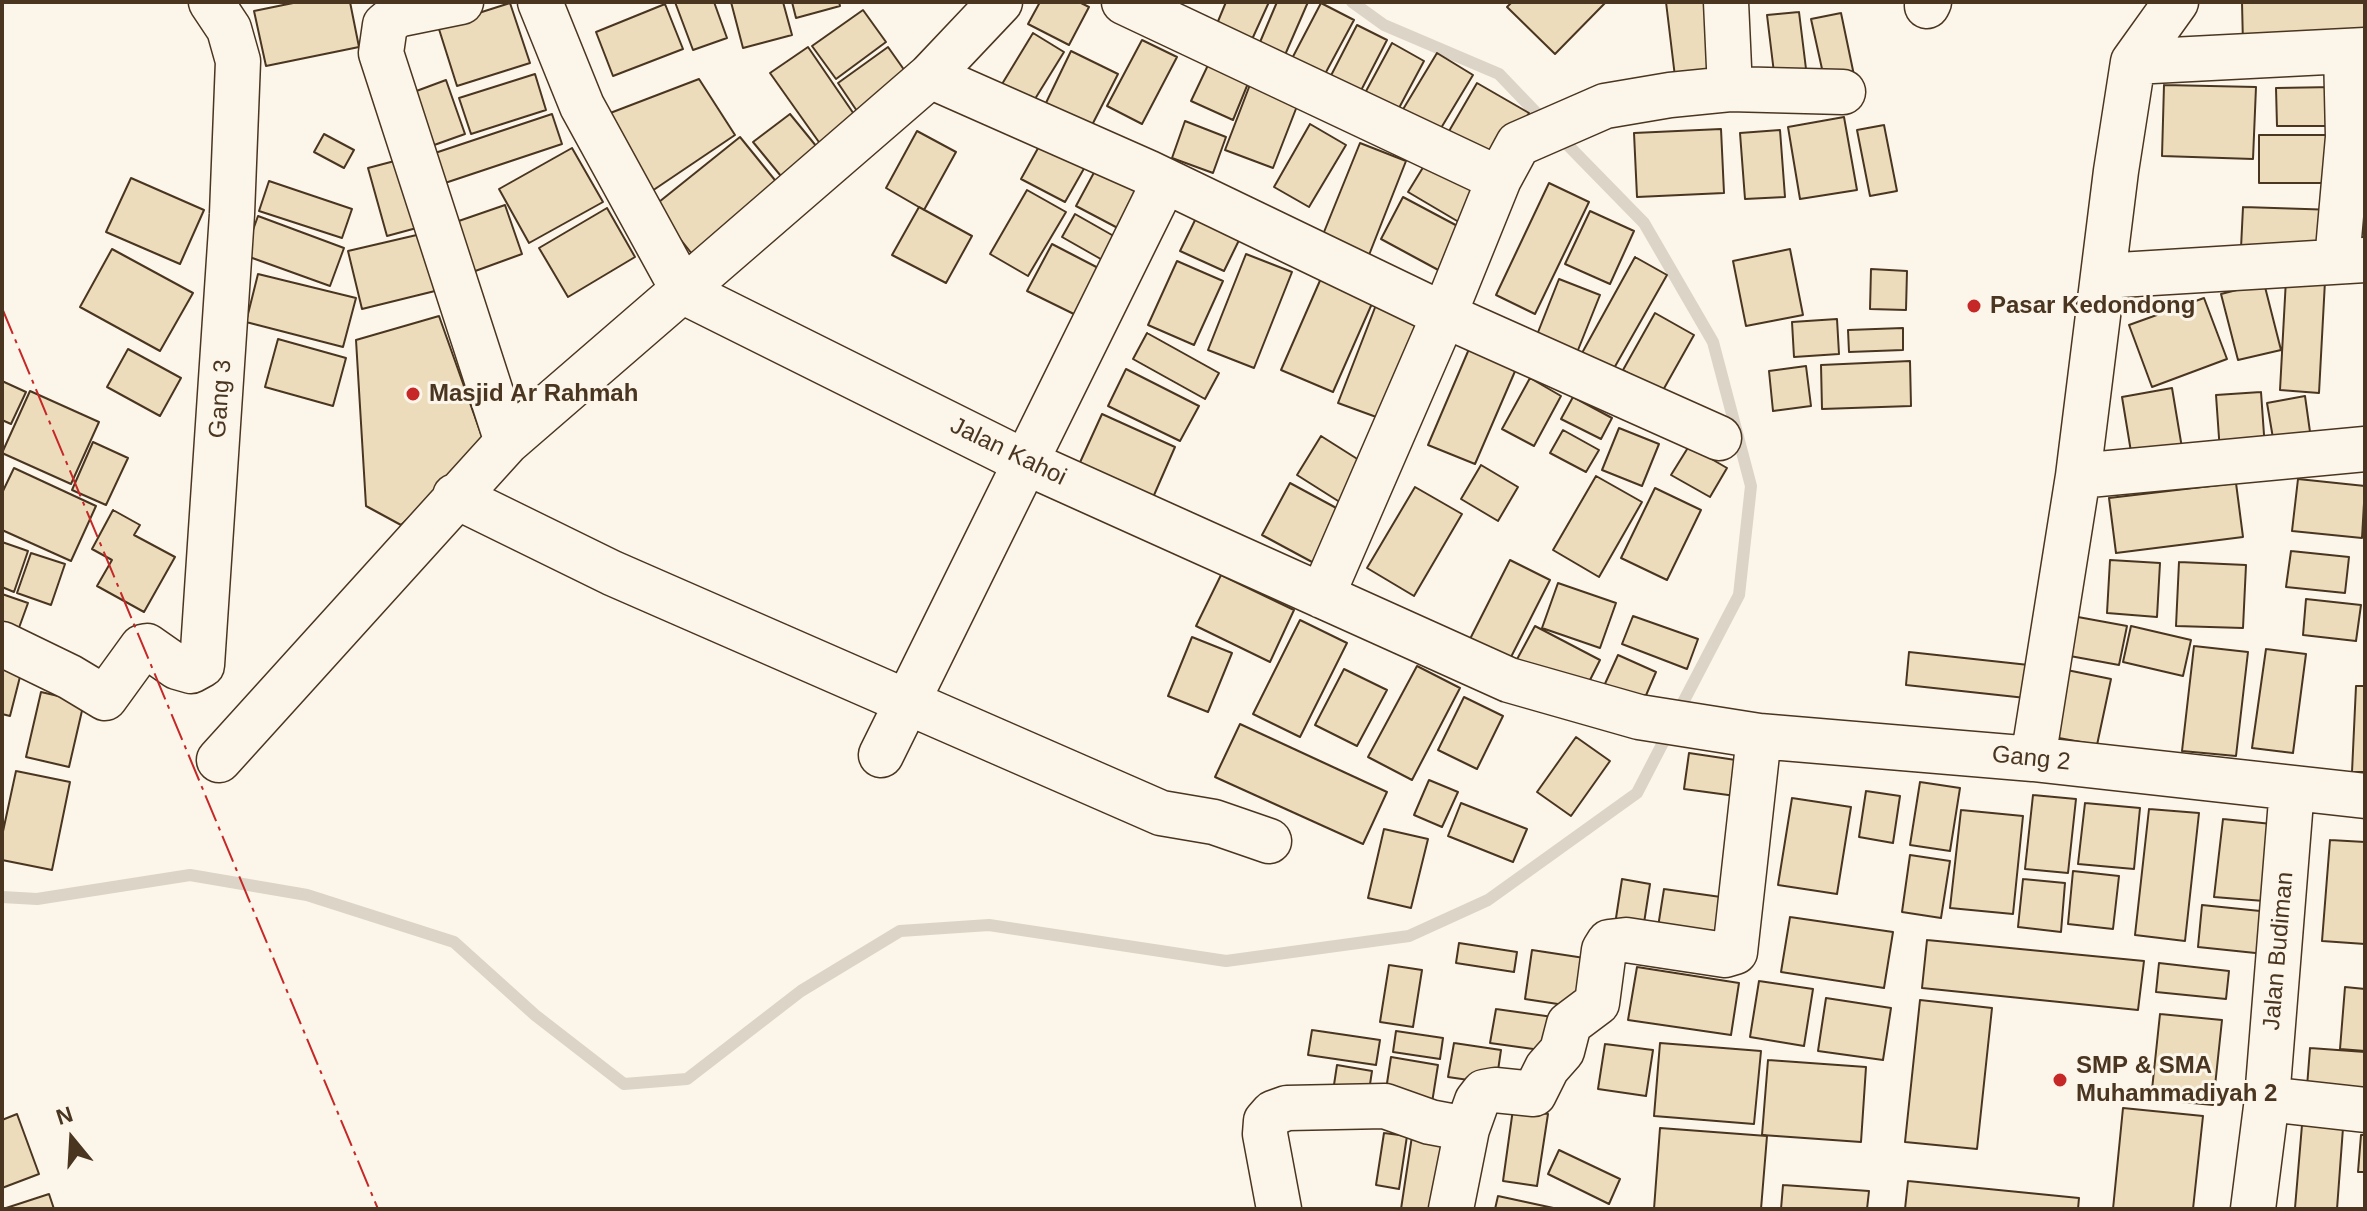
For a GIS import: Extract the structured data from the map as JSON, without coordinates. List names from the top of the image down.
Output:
{
  "streets": {
    "street": [
      "Gang 3",
      "Jalan Kahoi",
      "Gang 2",
      "Jalan Budiman"
    ]
  },
  "crossings": [
    ["Jalan Kahoi", "Gang 2"],
    ["Gang 2", "Jalan Budiman"]
  ],
  "places": ["Pasar Kedondong", "Masjid Ar Rahmah", "SMP & SMA Muhammadiyah 2"],
  "north": "top"
}
